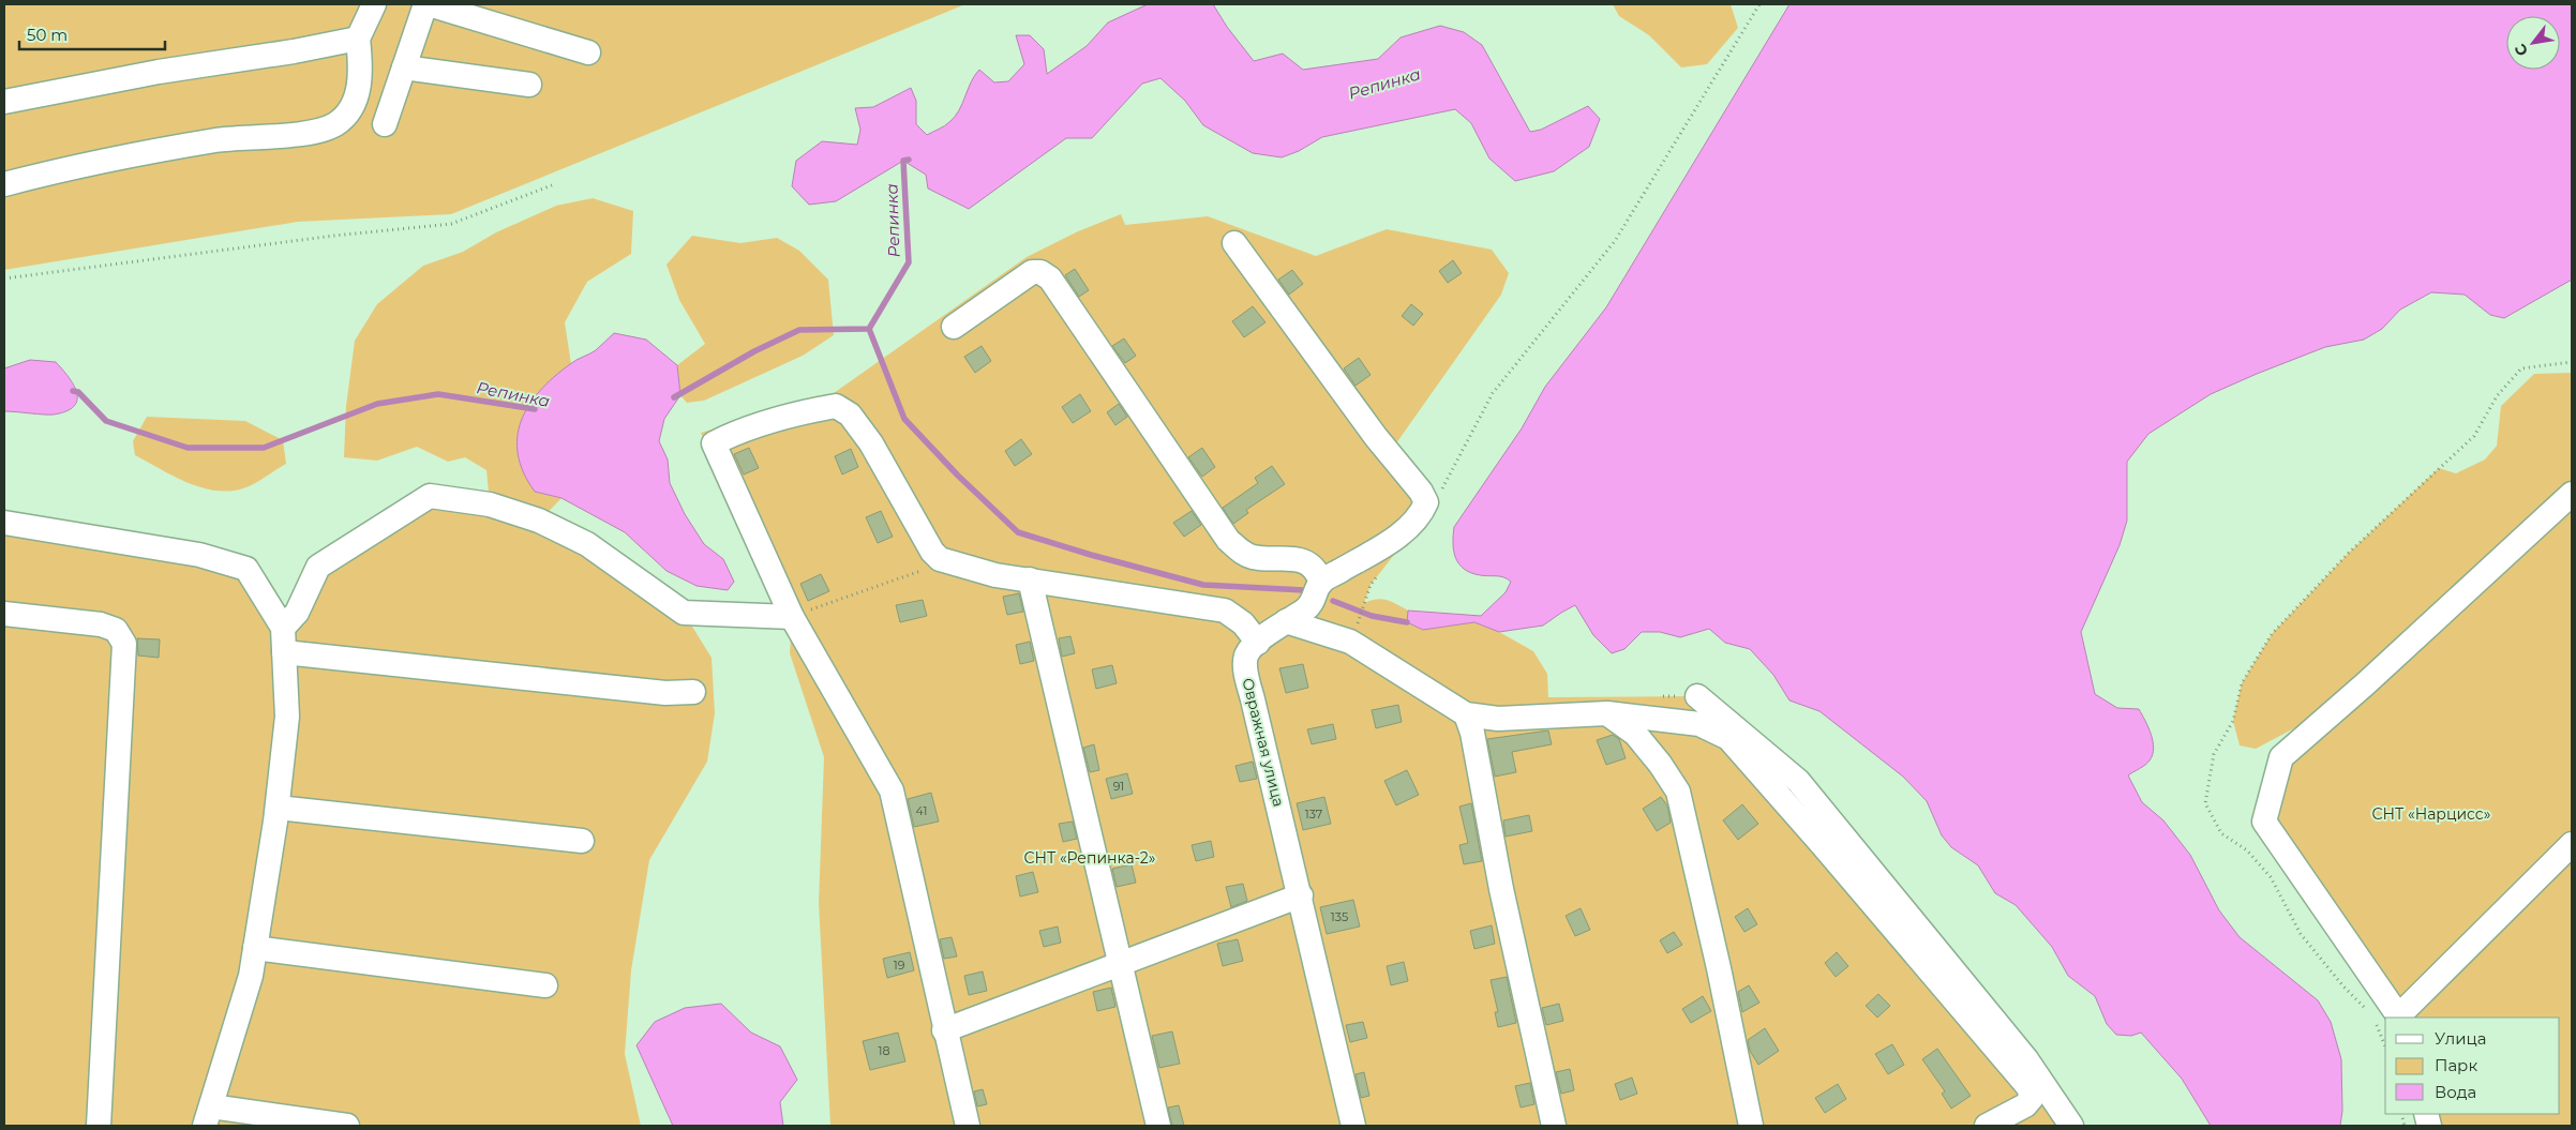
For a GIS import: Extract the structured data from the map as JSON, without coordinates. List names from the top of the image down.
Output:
{
  "streets": {
    "street": ["Овражная улица"]
  },
  "water": ["Репинка"],
  "parks": ["СНТ «Нарцисс»", "СНТ «Репинка-2»"],
  "house_numbers": [
    "91",
    "41",
    "137",
    "135",
    "19",
    "18"
  ],
  "legend": ["Улица", "Парк", "Вода"],
  "scale_bar": "50 m",
  "north": "bottom left"
}
